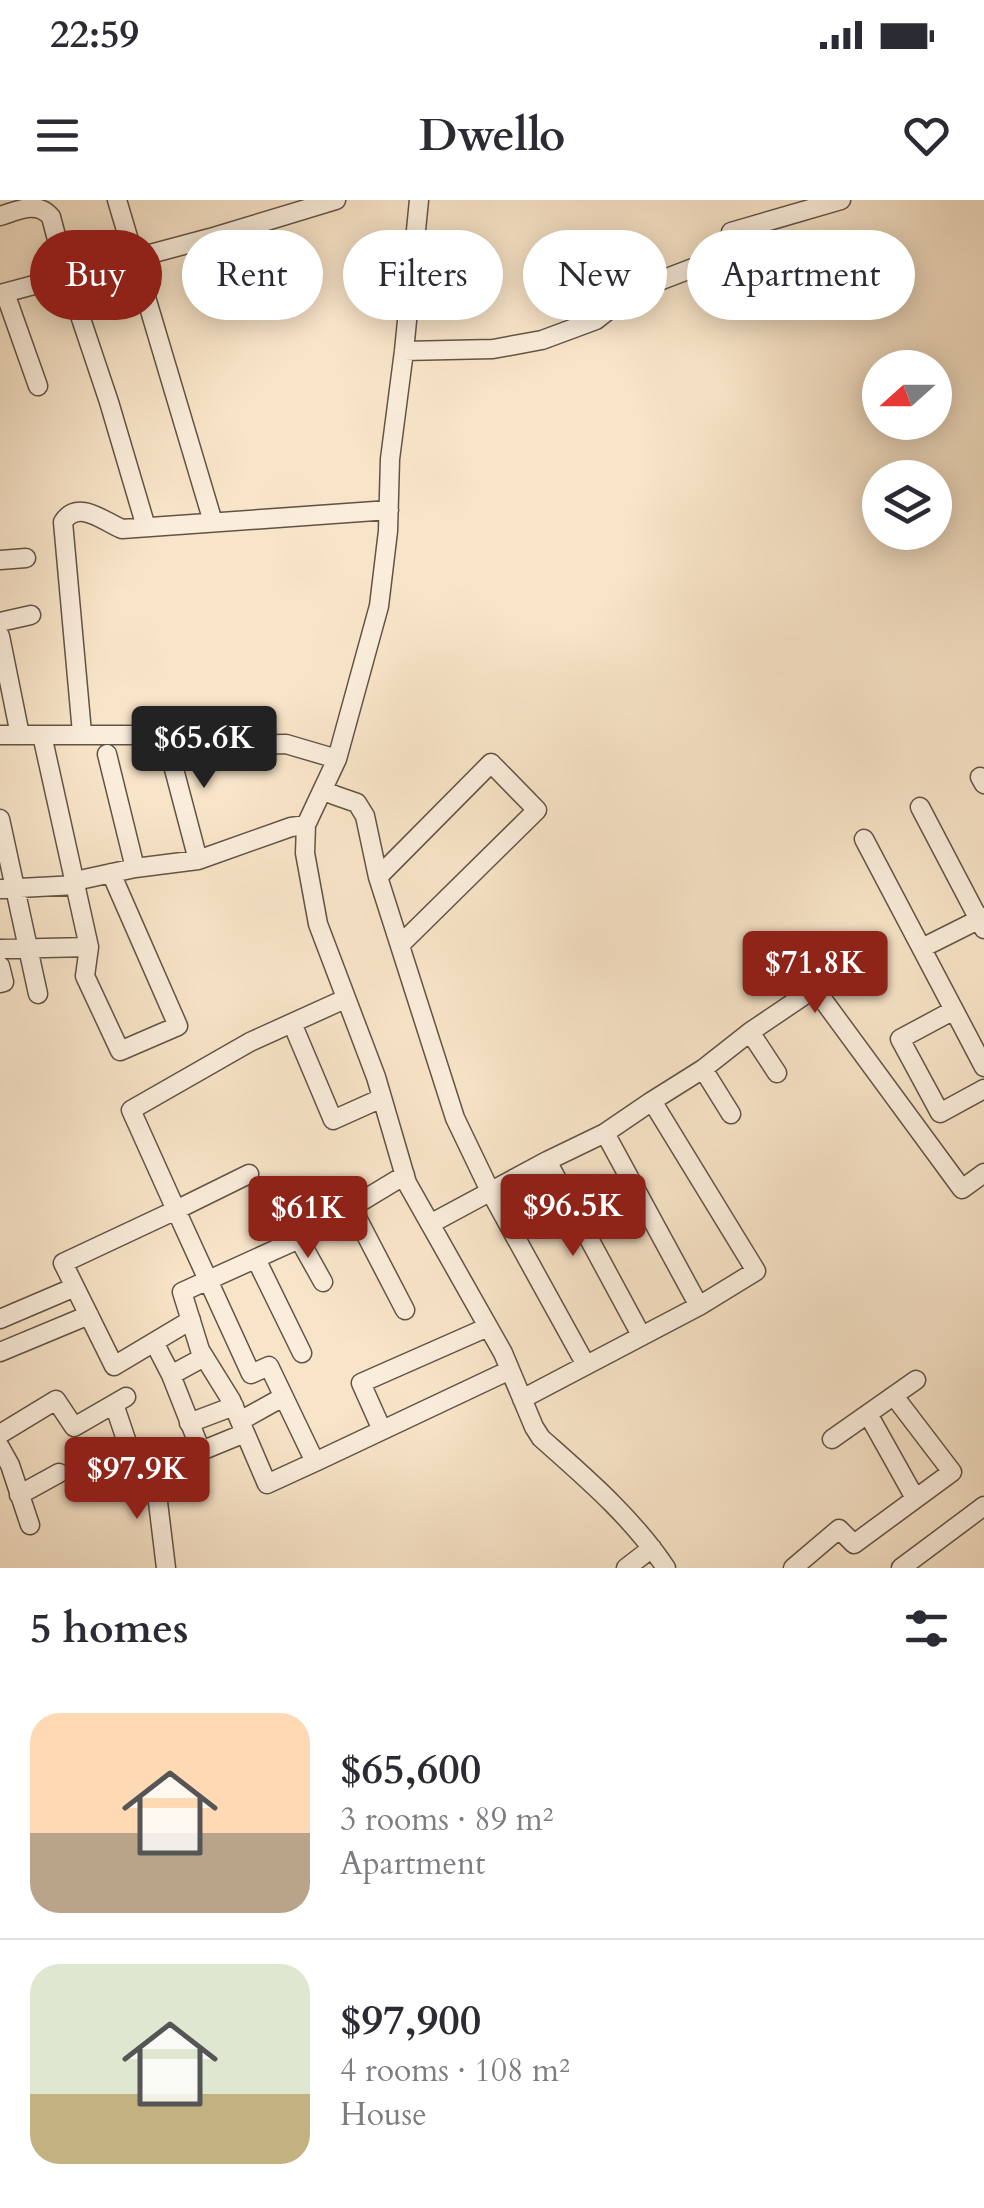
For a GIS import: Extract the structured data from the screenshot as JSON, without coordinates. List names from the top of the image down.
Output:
{
  "north": "left",
  "page": {
    "status": "22:59",
    "header": "Dwello",
    "chip": [
      "Buy",
      "Rent",
      "Filters",
      "New",
      "Apartment"
    ],
    "price": [
      "$65.6K",
      "$71.8K",
      "$96.5K",
      "$61K",
      "$97.9K"
    ],
    "heading": "5 homes",
    "list": [
      {
        "name": "$65,600",
        "note": "3 rooms · 89 m² · Apartment"
      },
      {
        "name": "$97,900",
        "note": "4 rooms · 108 m² · House"
      }
    ]
  }
}
